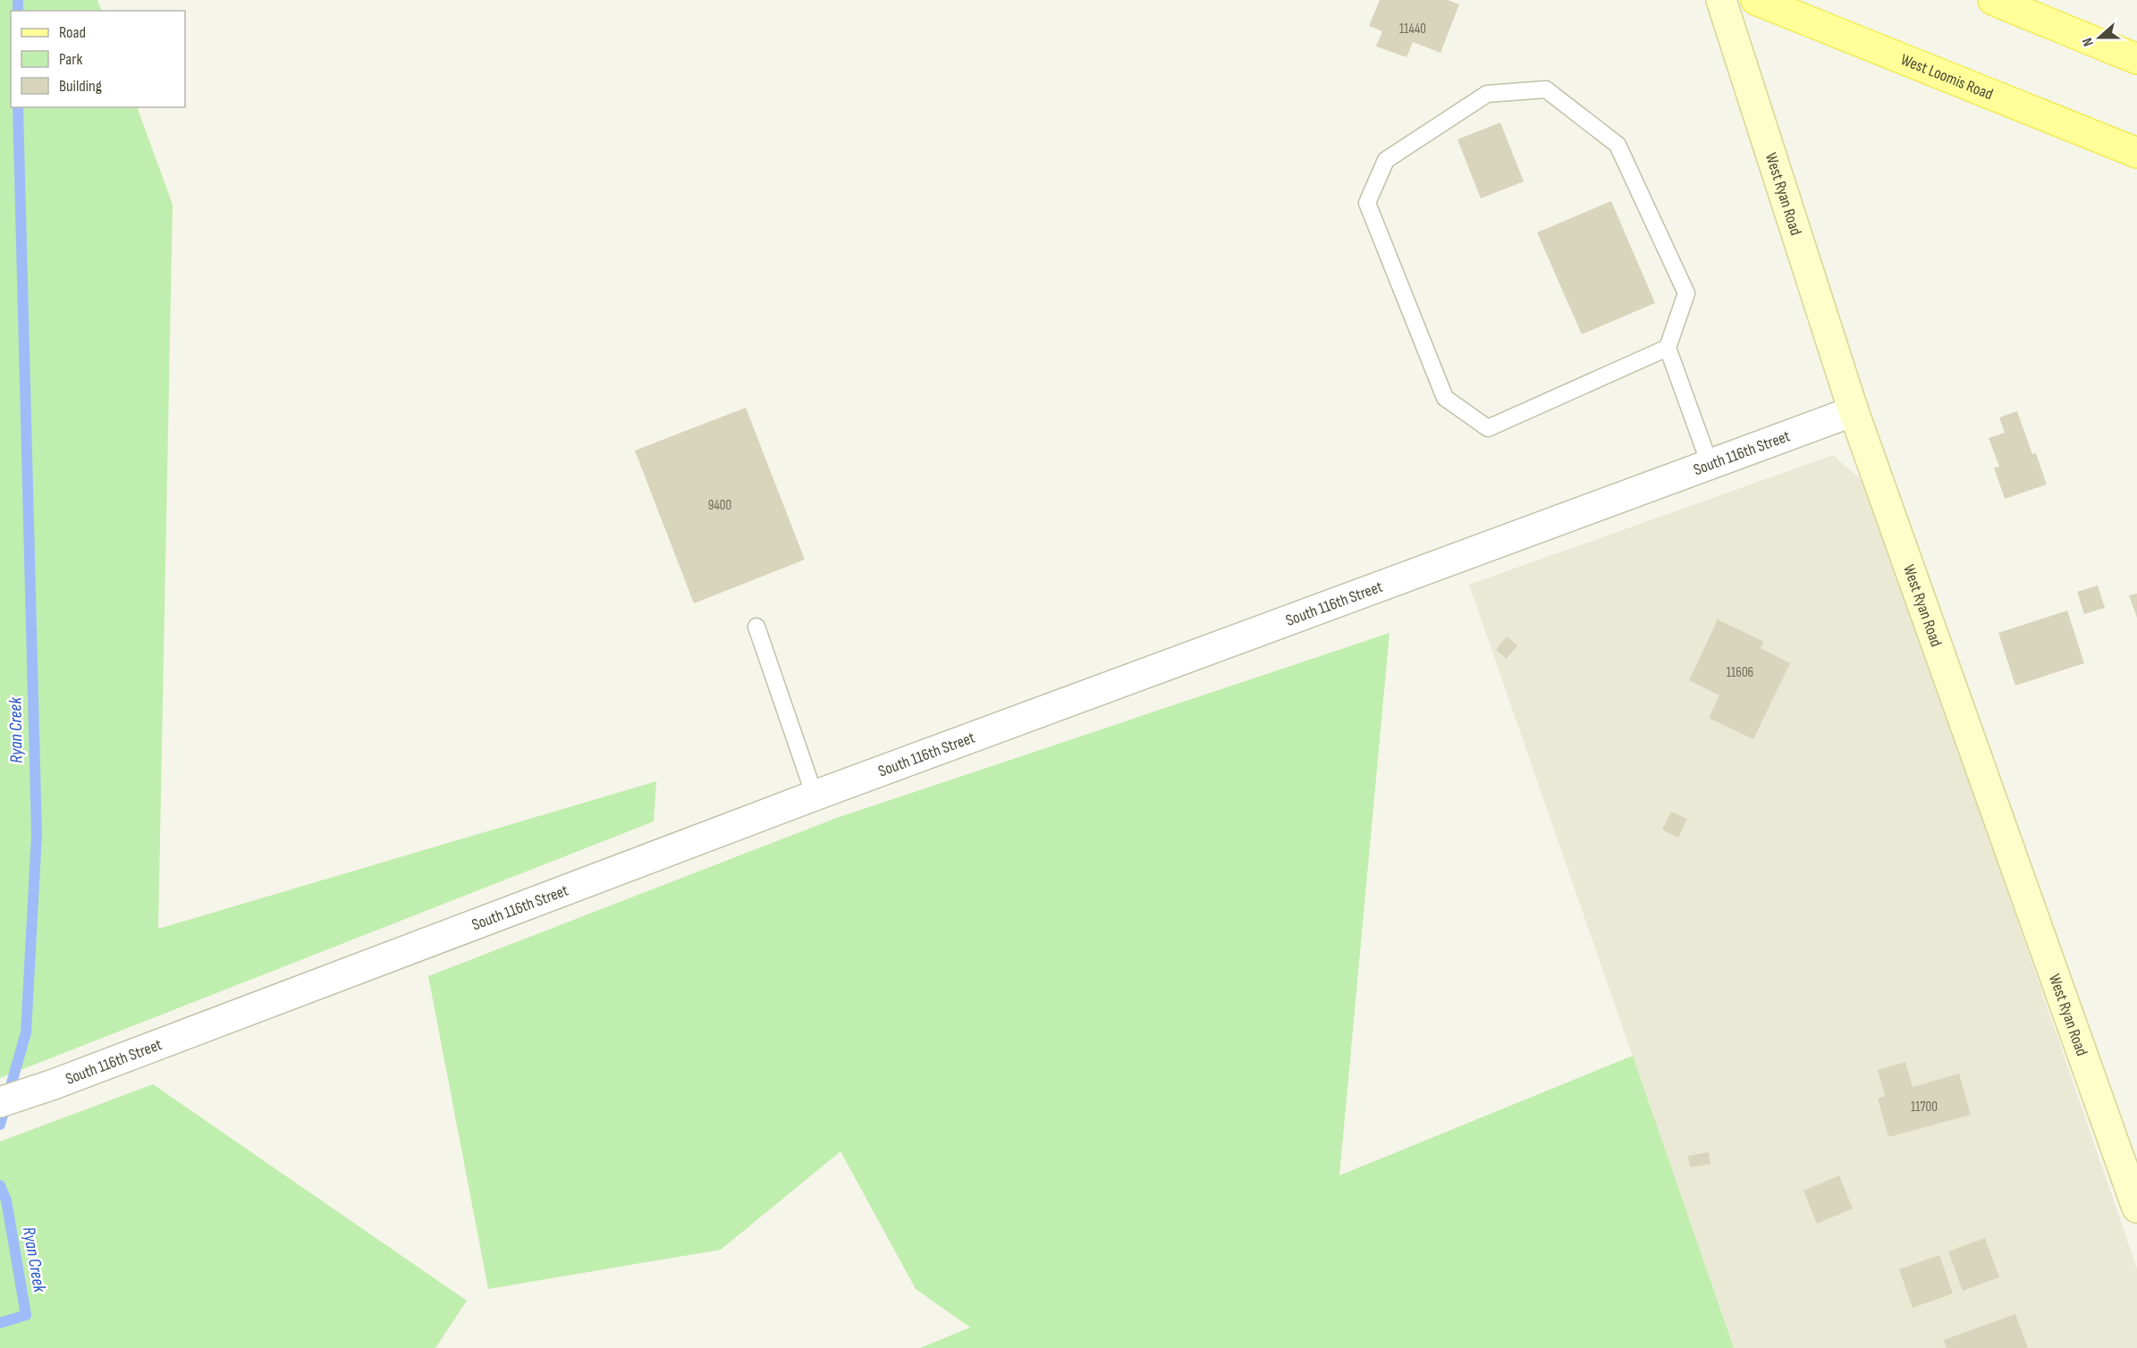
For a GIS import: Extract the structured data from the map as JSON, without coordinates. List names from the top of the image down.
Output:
{
  "streets": {
    "main road": ["West Loomis Road"],
    "street": ["West Ryan Road", "South 116th Street"]
  },
  "crossings": [
    ["West Ryan Road", "South 116th Street"]
  ],
  "water": ["Ryan Creek"],
  "house_numbers": [
    "11440",
    "9400",
    "11606",
    "11700"
  ],
  "legend": ["Road", "Park", "Building"],
  "north": "left"
}
